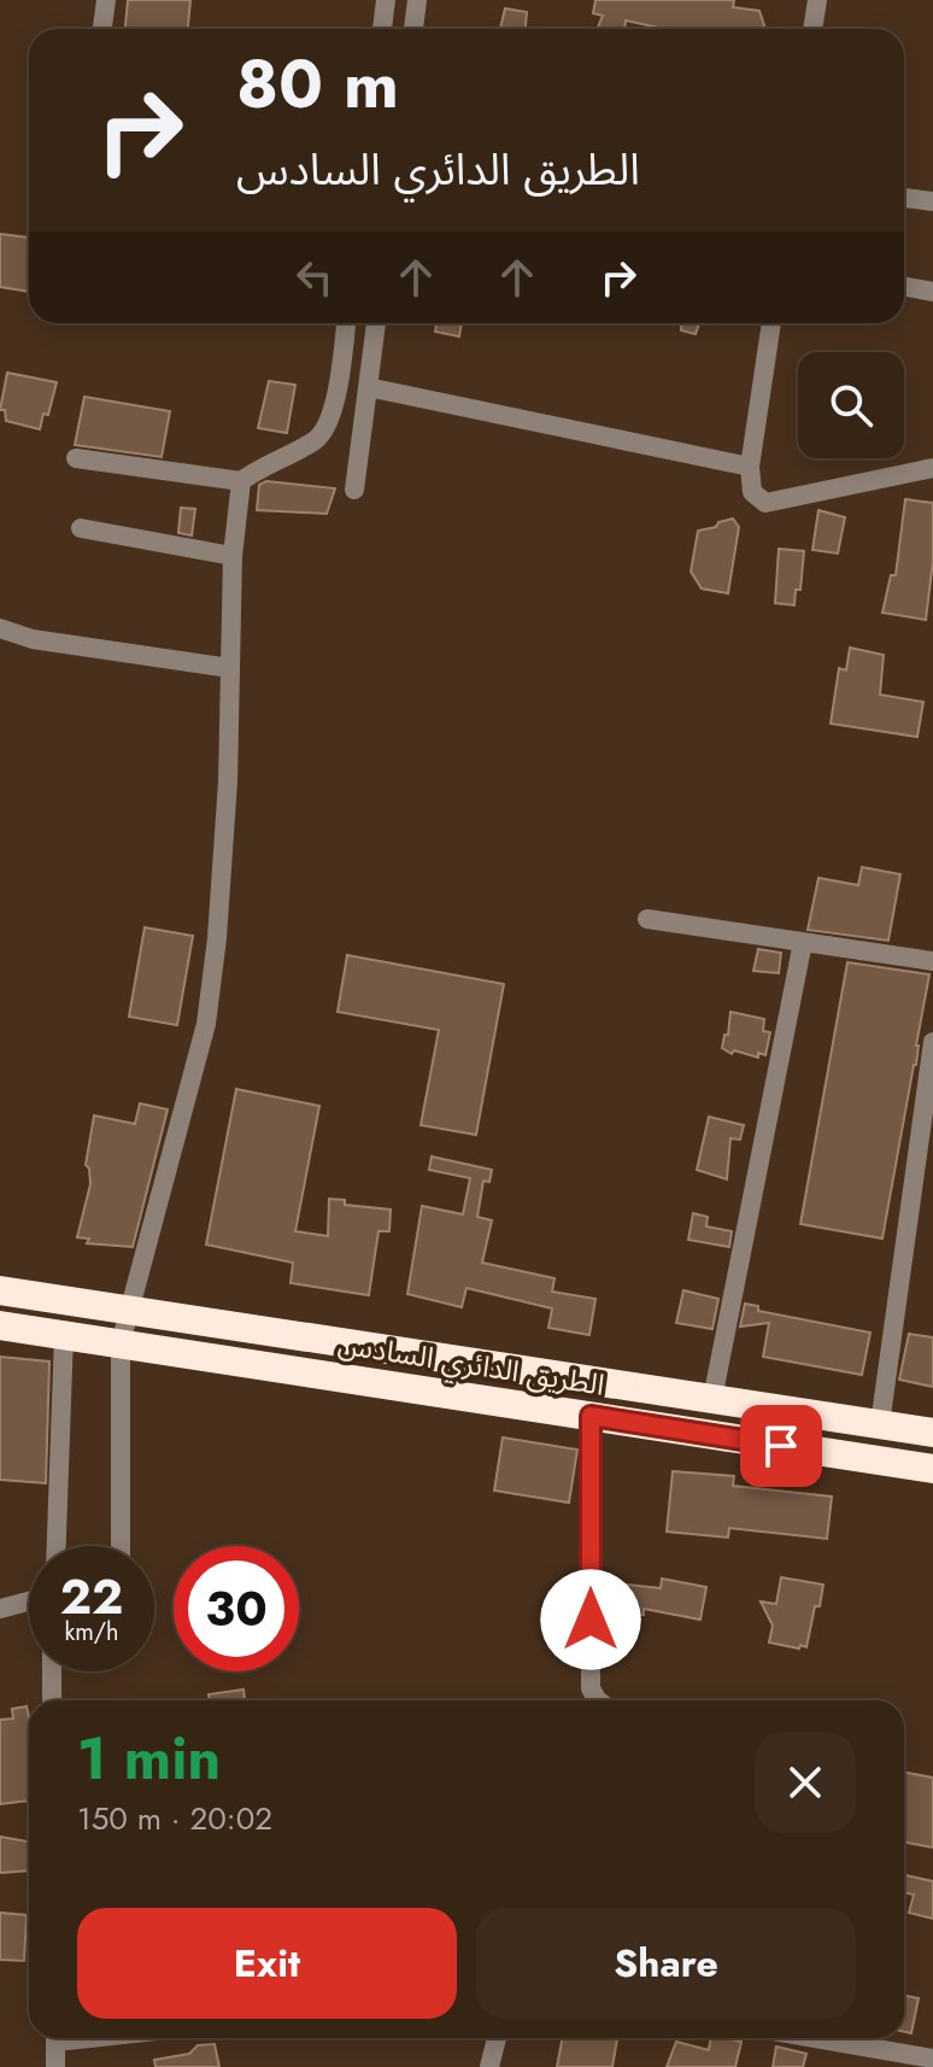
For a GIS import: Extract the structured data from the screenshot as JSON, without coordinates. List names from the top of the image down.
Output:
{
  "streets": {
    "highway": ["الطريق الدائري السادس"]
  },
  "page": {
    "turn": ["80 m", "الطريق الدائري السادس"],
    "speed": "22 km/h",
    "limit": "30",
    "heading": ["1 min", "150 m · 20:02"],
    "buttons": ["Exit", "Share"]
  }
}
